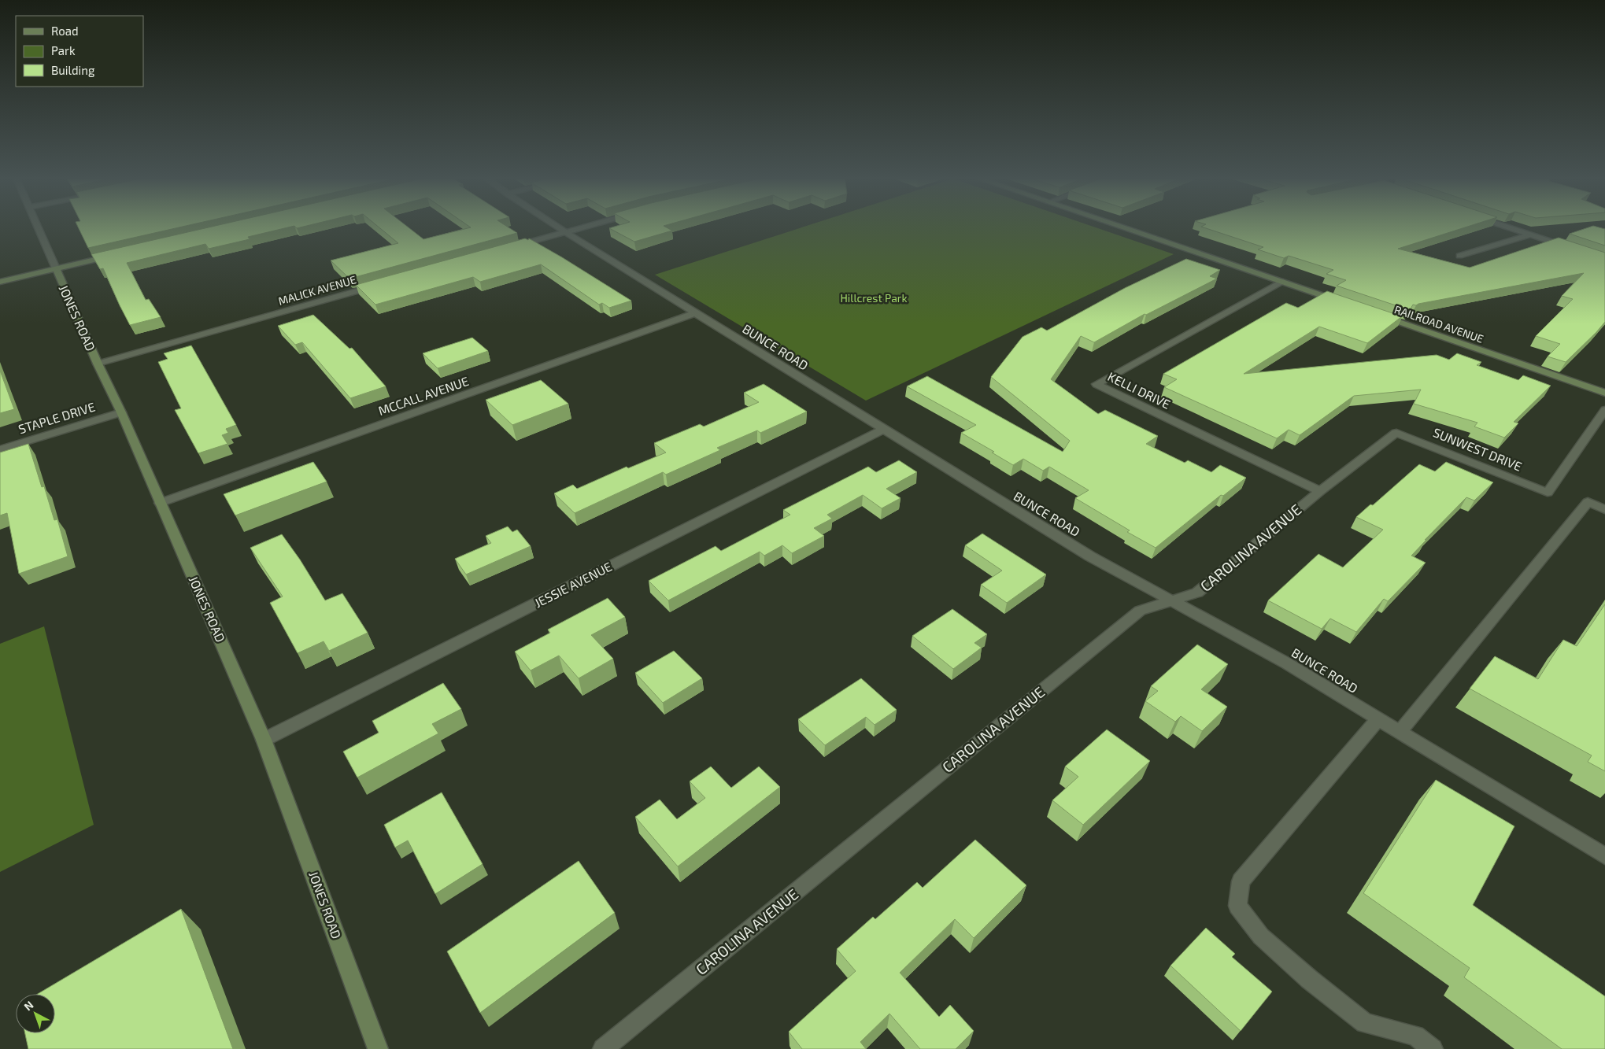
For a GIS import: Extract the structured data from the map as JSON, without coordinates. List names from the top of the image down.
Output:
{
  "streets": {
    "street": [
      "MALICK AVENUE",
      "JONES ROAD",
      "RAILROAD AVENUE",
      "BUNCE ROAD",
      "KELLI DRIVE",
      "MCCALL AVENUE",
      "STAPLE DRIVE",
      "SUNWEST DRIVE",
      "CAROLINA AVENUE",
      "JESSIE AVENUE"
    ]
  },
  "crossings": [
    ["MALICK AVENUE", "JONES ROAD"],
    ["JONES ROAD", "MCCALL AVENUE"],
    ["JONES ROAD", "STAPLE DRIVE"],
    ["JONES ROAD", "JESSIE AVENUE"],
    ["BUNCE ROAD", "MCCALL AVENUE"],
    ["BUNCE ROAD", "CAROLINA AVENUE"],
    ["BUNCE ROAD", "JESSIE AVENUE"],
    ["KELLI DRIVE", "CAROLINA AVENUE"],
    ["SUNWEST DRIVE", "CAROLINA AVENUE"]
  ],
  "parks": ["Hillcrest Park"],
  "legend": ["Road", "Park", "Building"],
  "north": "top left"
}
